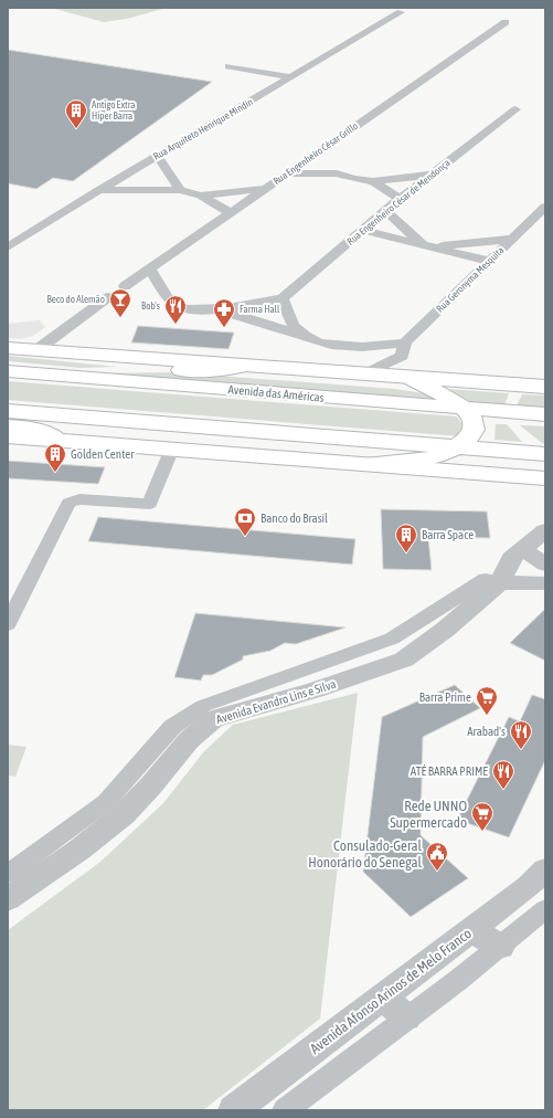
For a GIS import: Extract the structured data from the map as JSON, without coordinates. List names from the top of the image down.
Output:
{
  "streets": {
    "main road": ["Avenida das Américas"],
    "street": [
      "Rua Arquiteto Henrique Mindin",
      "Rua Engenheiro César Grillo",
      "Rua Engenheiro César de Mendonça",
      "Rua Geronyma Mesquita",
      "Avenida Evandro Lins e Silva",
      "Avenida Afonso Arinos de Melo Franco"
    ]
  },
  "crossings": [
    ["Rua Geronyma Mesquita", "Avenida das Américas"]
  ],
  "places": {
    "building": ["Antigo Extra Hiper Barra", "Golden Center", "Barra Space"],
    "bar": ["Beco do Alemão"],
    "restaurant": ["Bob's", "Arabad's", "ATÉ BARRA PRIME"],
    "pharmacy": ["Farma Hall"],
    "bank": ["Banco do Brasil"],
    "supermarket": ["Barra Prime", "Rede UNNO Supermercado"],
    "public building": ["Consulado-Geral Honorário do Senegal"]
  }
}
